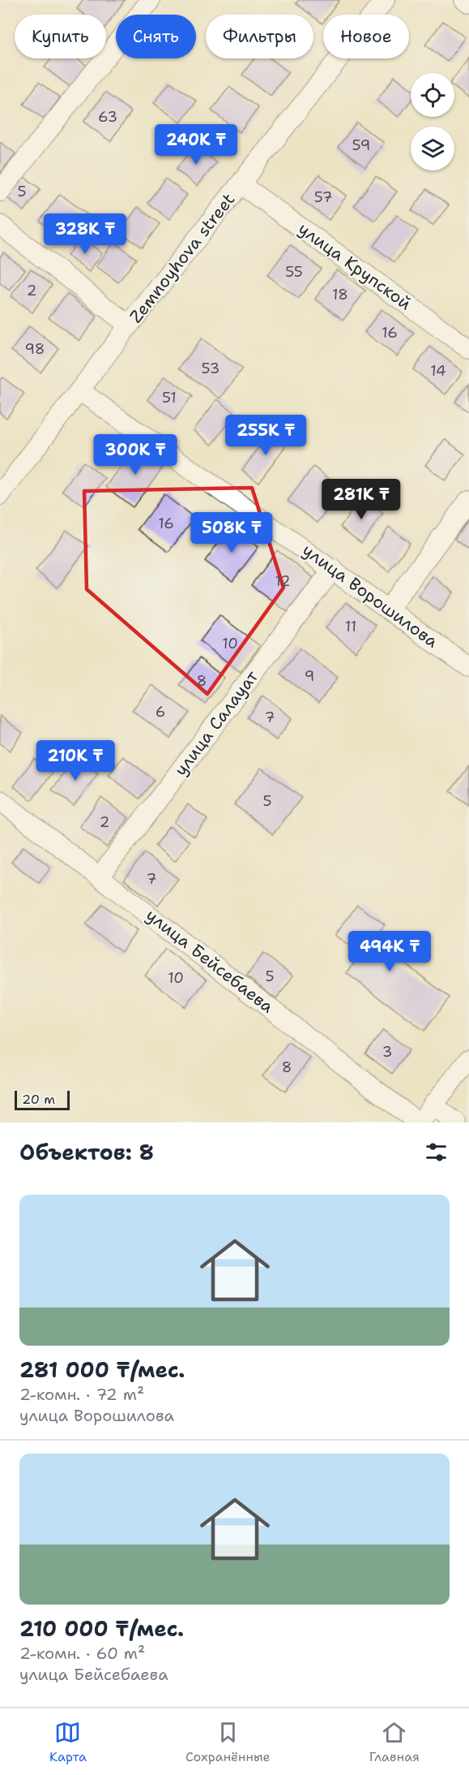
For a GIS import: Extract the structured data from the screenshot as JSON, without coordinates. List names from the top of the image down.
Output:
{
  "streets": {
    "street": [
      "Zemnoyhova street",
      "улица Крупской",
      "улица Ворошилова",
      "улица Салауат",
      "улица Бейсебаева"
    ]
  },
  "crossings": [
    ["Zemnoyhova street", "улица Крупской"],
    ["Zemnoyhova street", "улица Ворошилова"],
    ["улица Ворошилова", "улица Салауат"],
    ["улица Салауат", "улица Бейсебаева"]
  ],
  "house_numbers": [
    "63",
    "59",
    "5",
    "57",
    "55",
    "2",
    "18",
    "16",
    "98",
    "53",
    "14",
    "51",
    "16",
    "12",
    "11",
    "10",
    "9",
    "8",
    "6",
    "7",
    "5",
    "2",
    "7",
    "5",
    "10",
    "3",
    "8"
  ],
  "scale_bar": "20 m",
  "page": {
    "chip": [
      "Купить",
      "Снять",
      "Фильтры",
      "Новое"
    ],
    "price": [
      "240K ₸",
      "328K ₸",
      "255K ₸",
      "300K ₸",
      "281K ₸",
      "508K ₸",
      "210K ₸",
      "494K ₸"
    ],
    "scale": "20 m",
    "heading": "Объектов: 8",
    "list": [
      {
        "name": "281 000 ₸/мес.",
        "note": "2-комн. · 72 m² · улица Ворошилова"
      },
      {
        "name": "210 000 ₸/мес.",
        "note": "2-комн. · 60 m² · улица Бейсебаева"
      }
    ],
    "tabs": ["Карта", "Сохранённые", "Главная"]
  }
}
